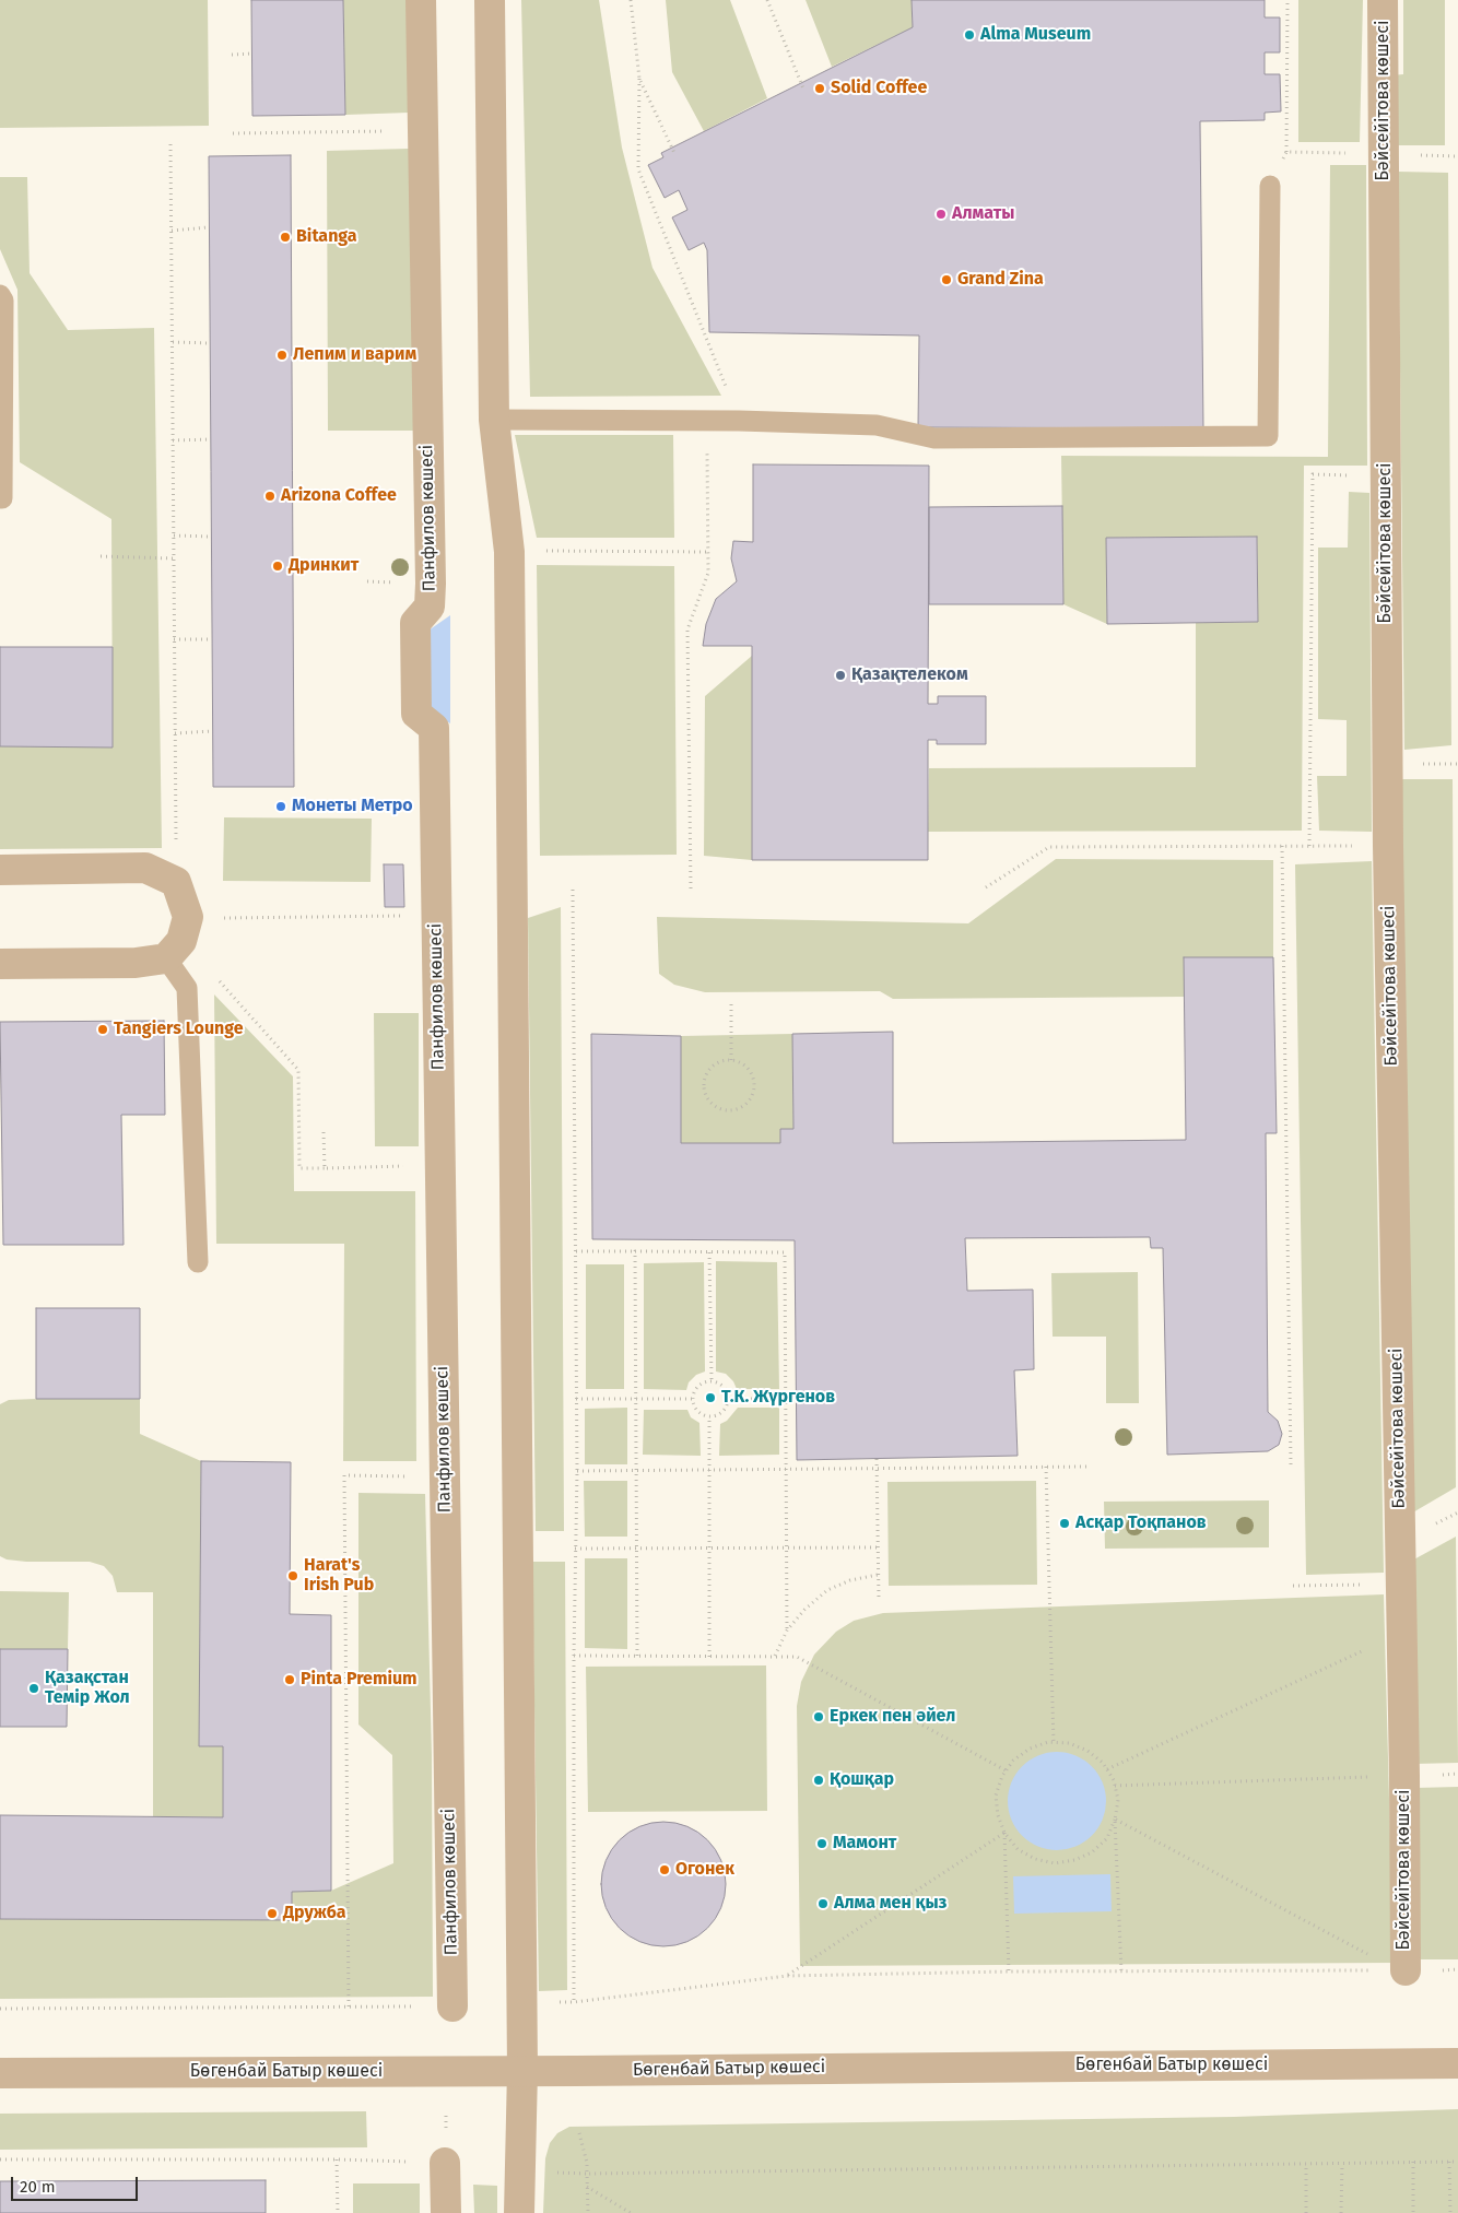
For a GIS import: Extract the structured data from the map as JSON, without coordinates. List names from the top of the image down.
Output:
{
  "streets": {
    "street": ["Бәйсейітова көшесі", "Панфилов көшесі", "Бөгенбай Батыр көшесі"]
  },
  "places": [
    "Alma Museum",
    "Solid Coffee",
    "Алматы",
    "Bitanga",
    "Grand Zina",
    "Лепим и варим",
    "Arizona Coffee",
    "Дринкит",
    "Қазақтелеком",
    "Монеты Метро",
    "Tangiers Lounge",
    "Т.К. Жүргенов",
    "Асқар Тоқпанов",
    "Harat's Irish Pub",
    "Pinta Premium",
    "Қазақстан Темір Жол",
    "Еркек пен әйел",
    "Қошқар",
    "Мамонт",
    "Огонек",
    "Алма мен қыз",
    "Дружба"
  ],
  "scale_bar": "20 m"
}
